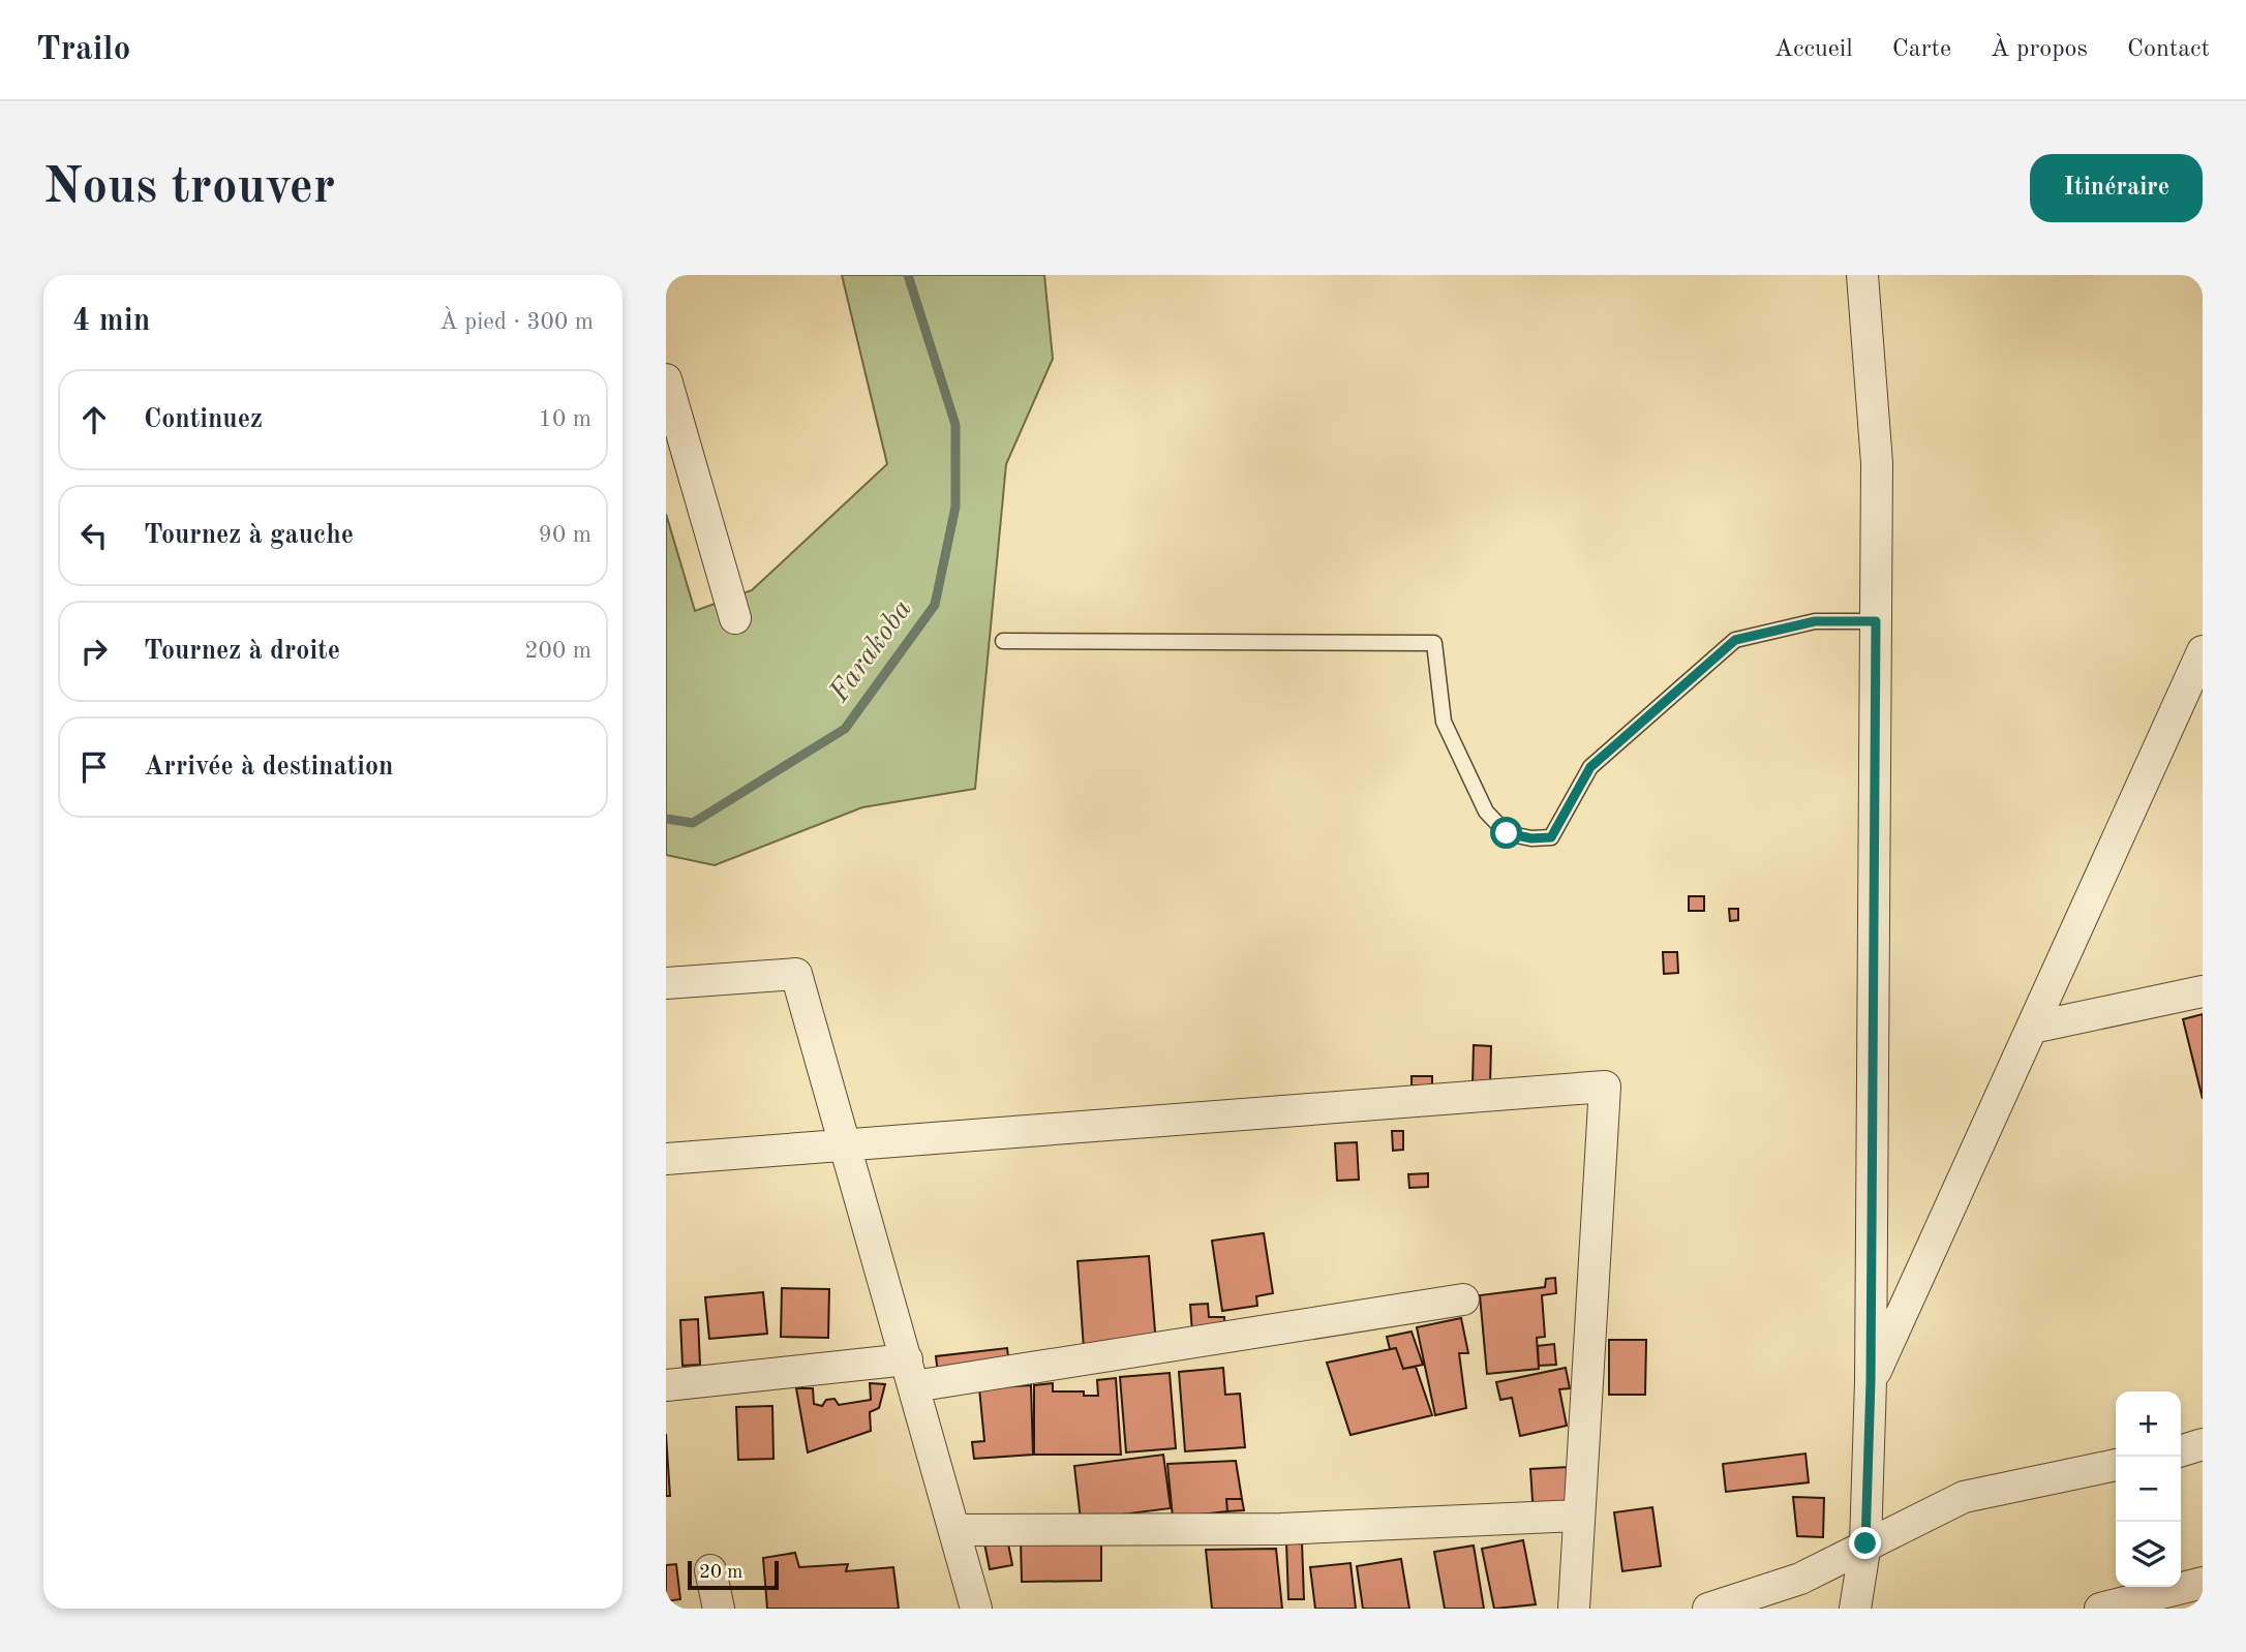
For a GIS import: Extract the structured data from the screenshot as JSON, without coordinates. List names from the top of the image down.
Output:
{
  "water": ["Farakoba"],
  "scale_bar": "20 m",
  "page": {
    "header": "Trailo",
    "nav": [
      "Accueil",
      "Carte",
      "À propos",
      "Contact"
    ],
    "buttons": "Itinéraire",
    "title": "Nous trouver",
    "heading": ["4 min", "À pied · 300 m"],
    "list": [
      ["Continuez", "10 m"],
      ["Tournez à gauche", "90 m"],
      ["Tournez à droite", "200 m"],
      "Arrivée à destination"
    ],
    "map_buttons": ["+", "−"],
    "scale": "20 m"
  }
}
